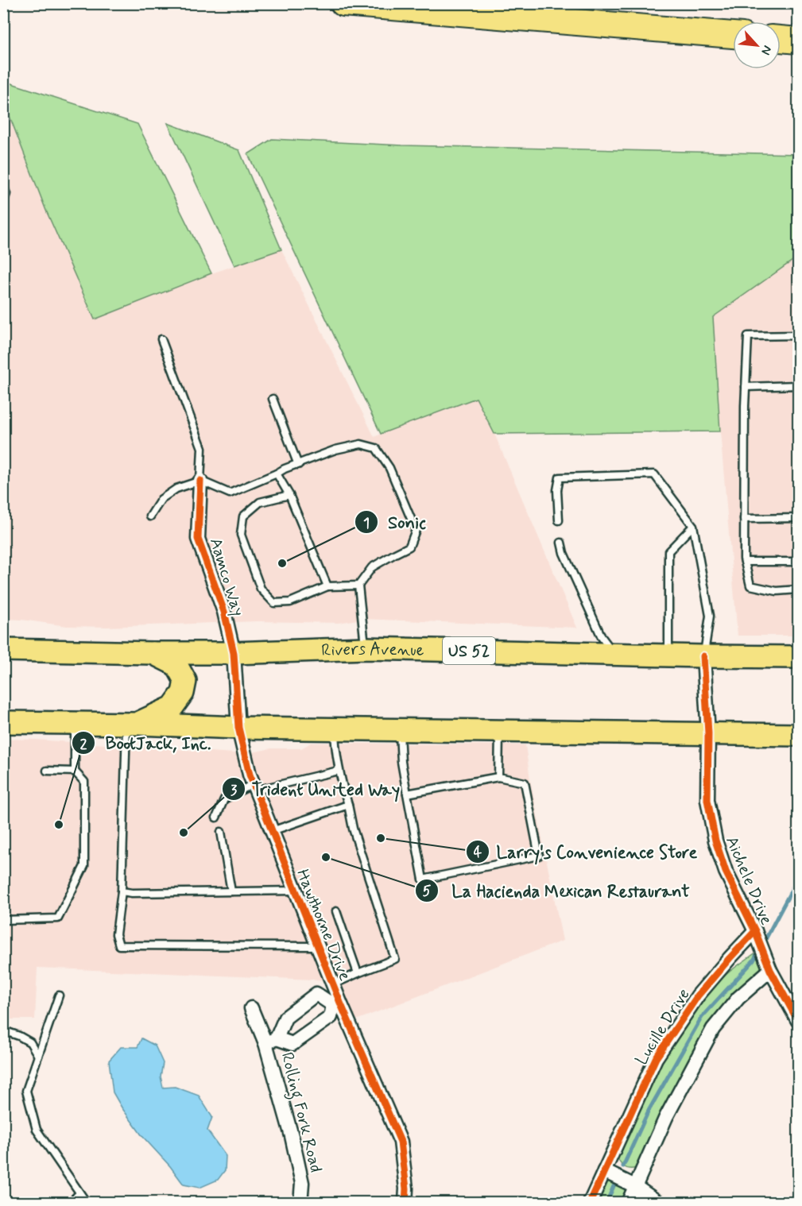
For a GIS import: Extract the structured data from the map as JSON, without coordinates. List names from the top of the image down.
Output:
{
  "streets": {
    "main road": ["Rivers Avenue", "US 52"],
    "street": [
      "Aamco Way",
      "Aichele Drive",
      "Hawthorne Drive",
      "Lucille Drive",
      "Rolling Fork Road"
    ]
  },
  "crossings": [
    ["Aamco Way", "Rivers Avenue"],
    ["Aamco Way", "Hawthorne Drive"],
    ["Rivers Avenue", "Aichele Drive"],
    ["Rivers Avenue", "Hawthorne Drive"],
    ["Aichele Drive", "Lucille Drive"],
    ["Hawthorne Drive", "Rolling Fork Road"]
  ],
  "places": [
    "Sonic",
    "BootJack, Inc.",
    "Trident United Way",
    "Larry's Convenience Store",
    "La Hacienda Mexican Restaurant"
  ],
  "north": "bottom right"
}
